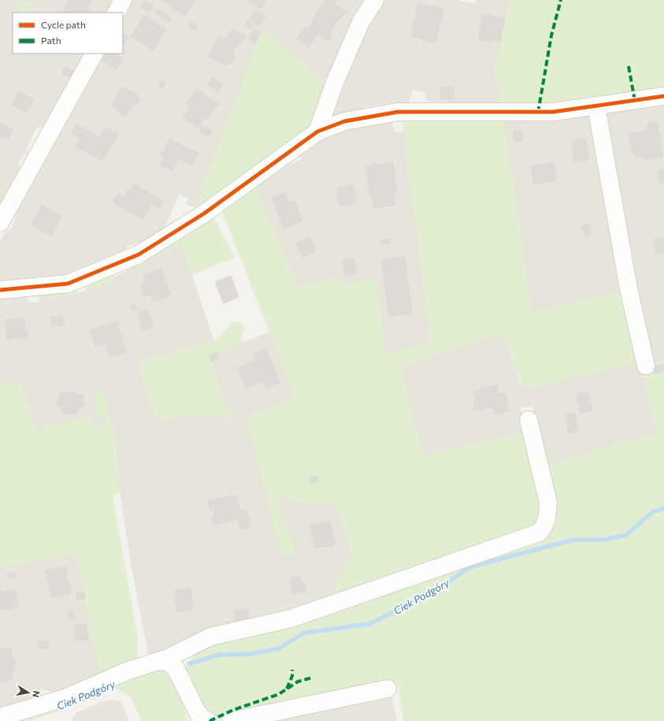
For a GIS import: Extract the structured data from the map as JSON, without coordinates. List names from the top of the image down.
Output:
{
  "water": ["Ciek Podgóry"],
  "legend": ["Cycle path", "Path"],
  "north": "right"
}
